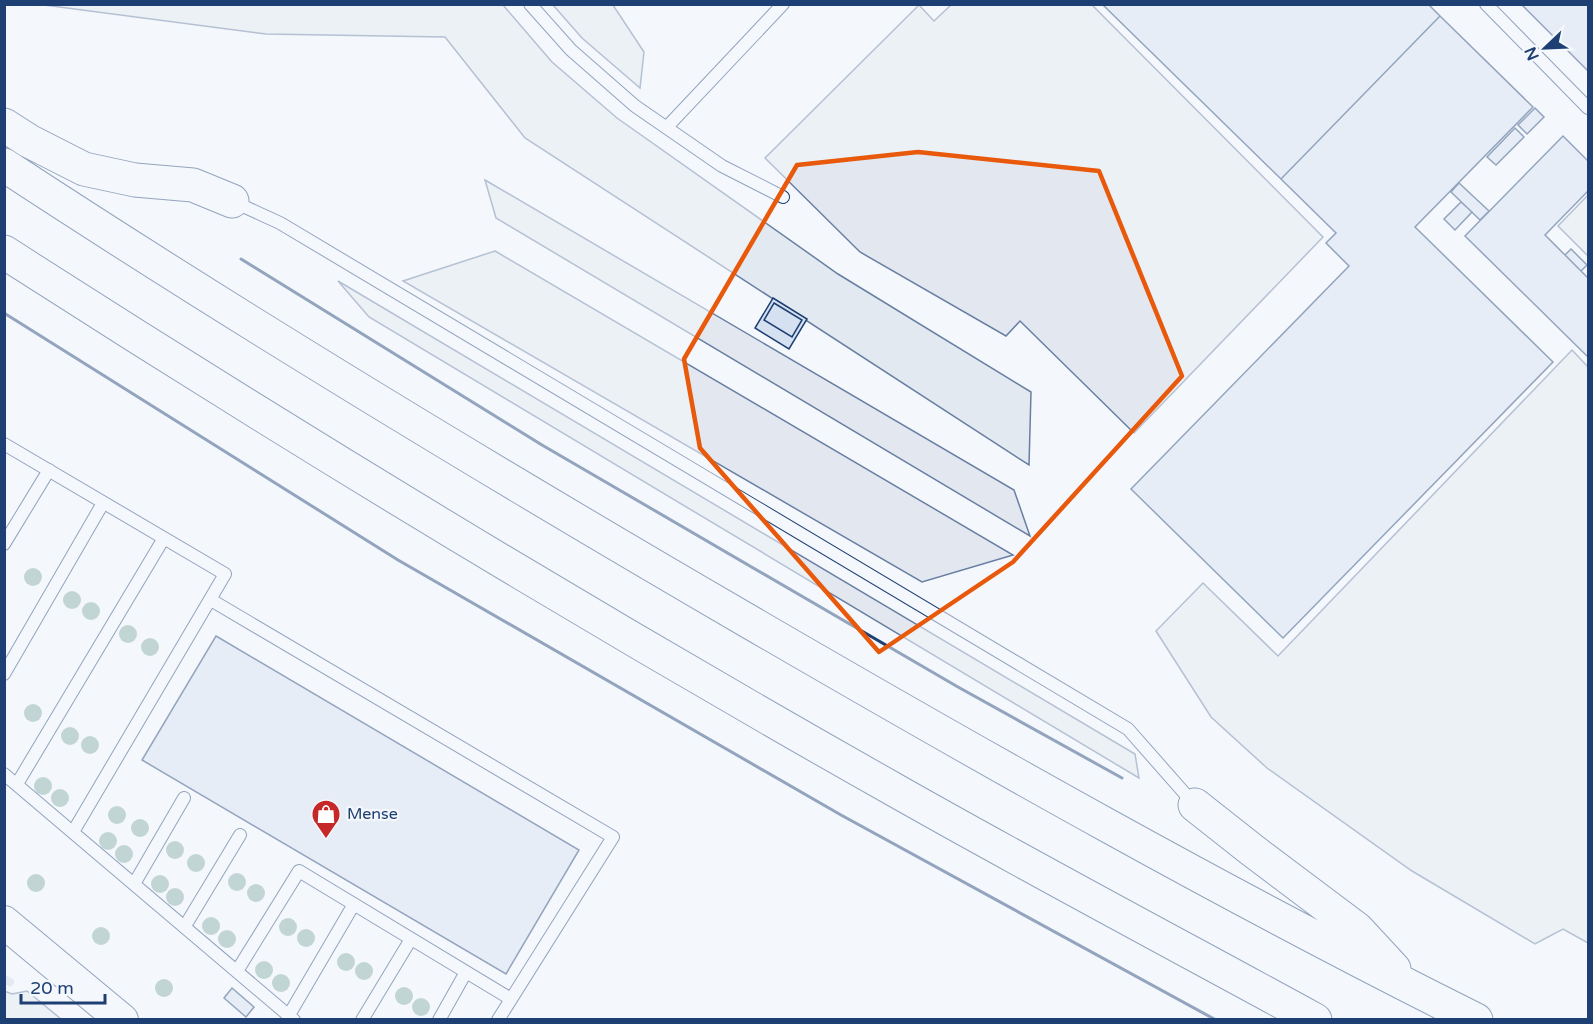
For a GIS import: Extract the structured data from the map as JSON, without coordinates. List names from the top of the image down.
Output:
{
  "places": {
    "shop": ["Mense"]
  },
  "scale_bar": "20 m",
  "north": "bottom left"
}
